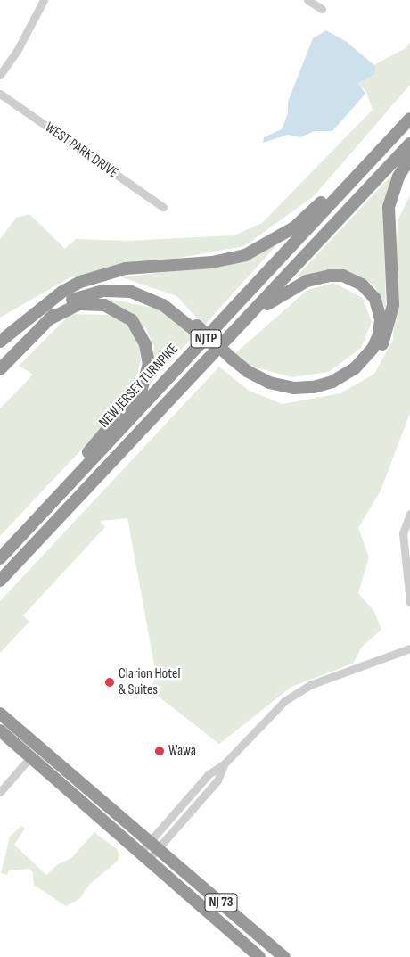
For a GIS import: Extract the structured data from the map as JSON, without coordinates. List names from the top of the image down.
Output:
{
  "streets": {
    "highway": ["NJTP", "NEW JERSEY TURNPIKE", "NJ 73"],
    "street": ["WEST PARK DRIVE"]
  },
  "places": ["Clarion Hotel & Suites", "Wawa"]
}
